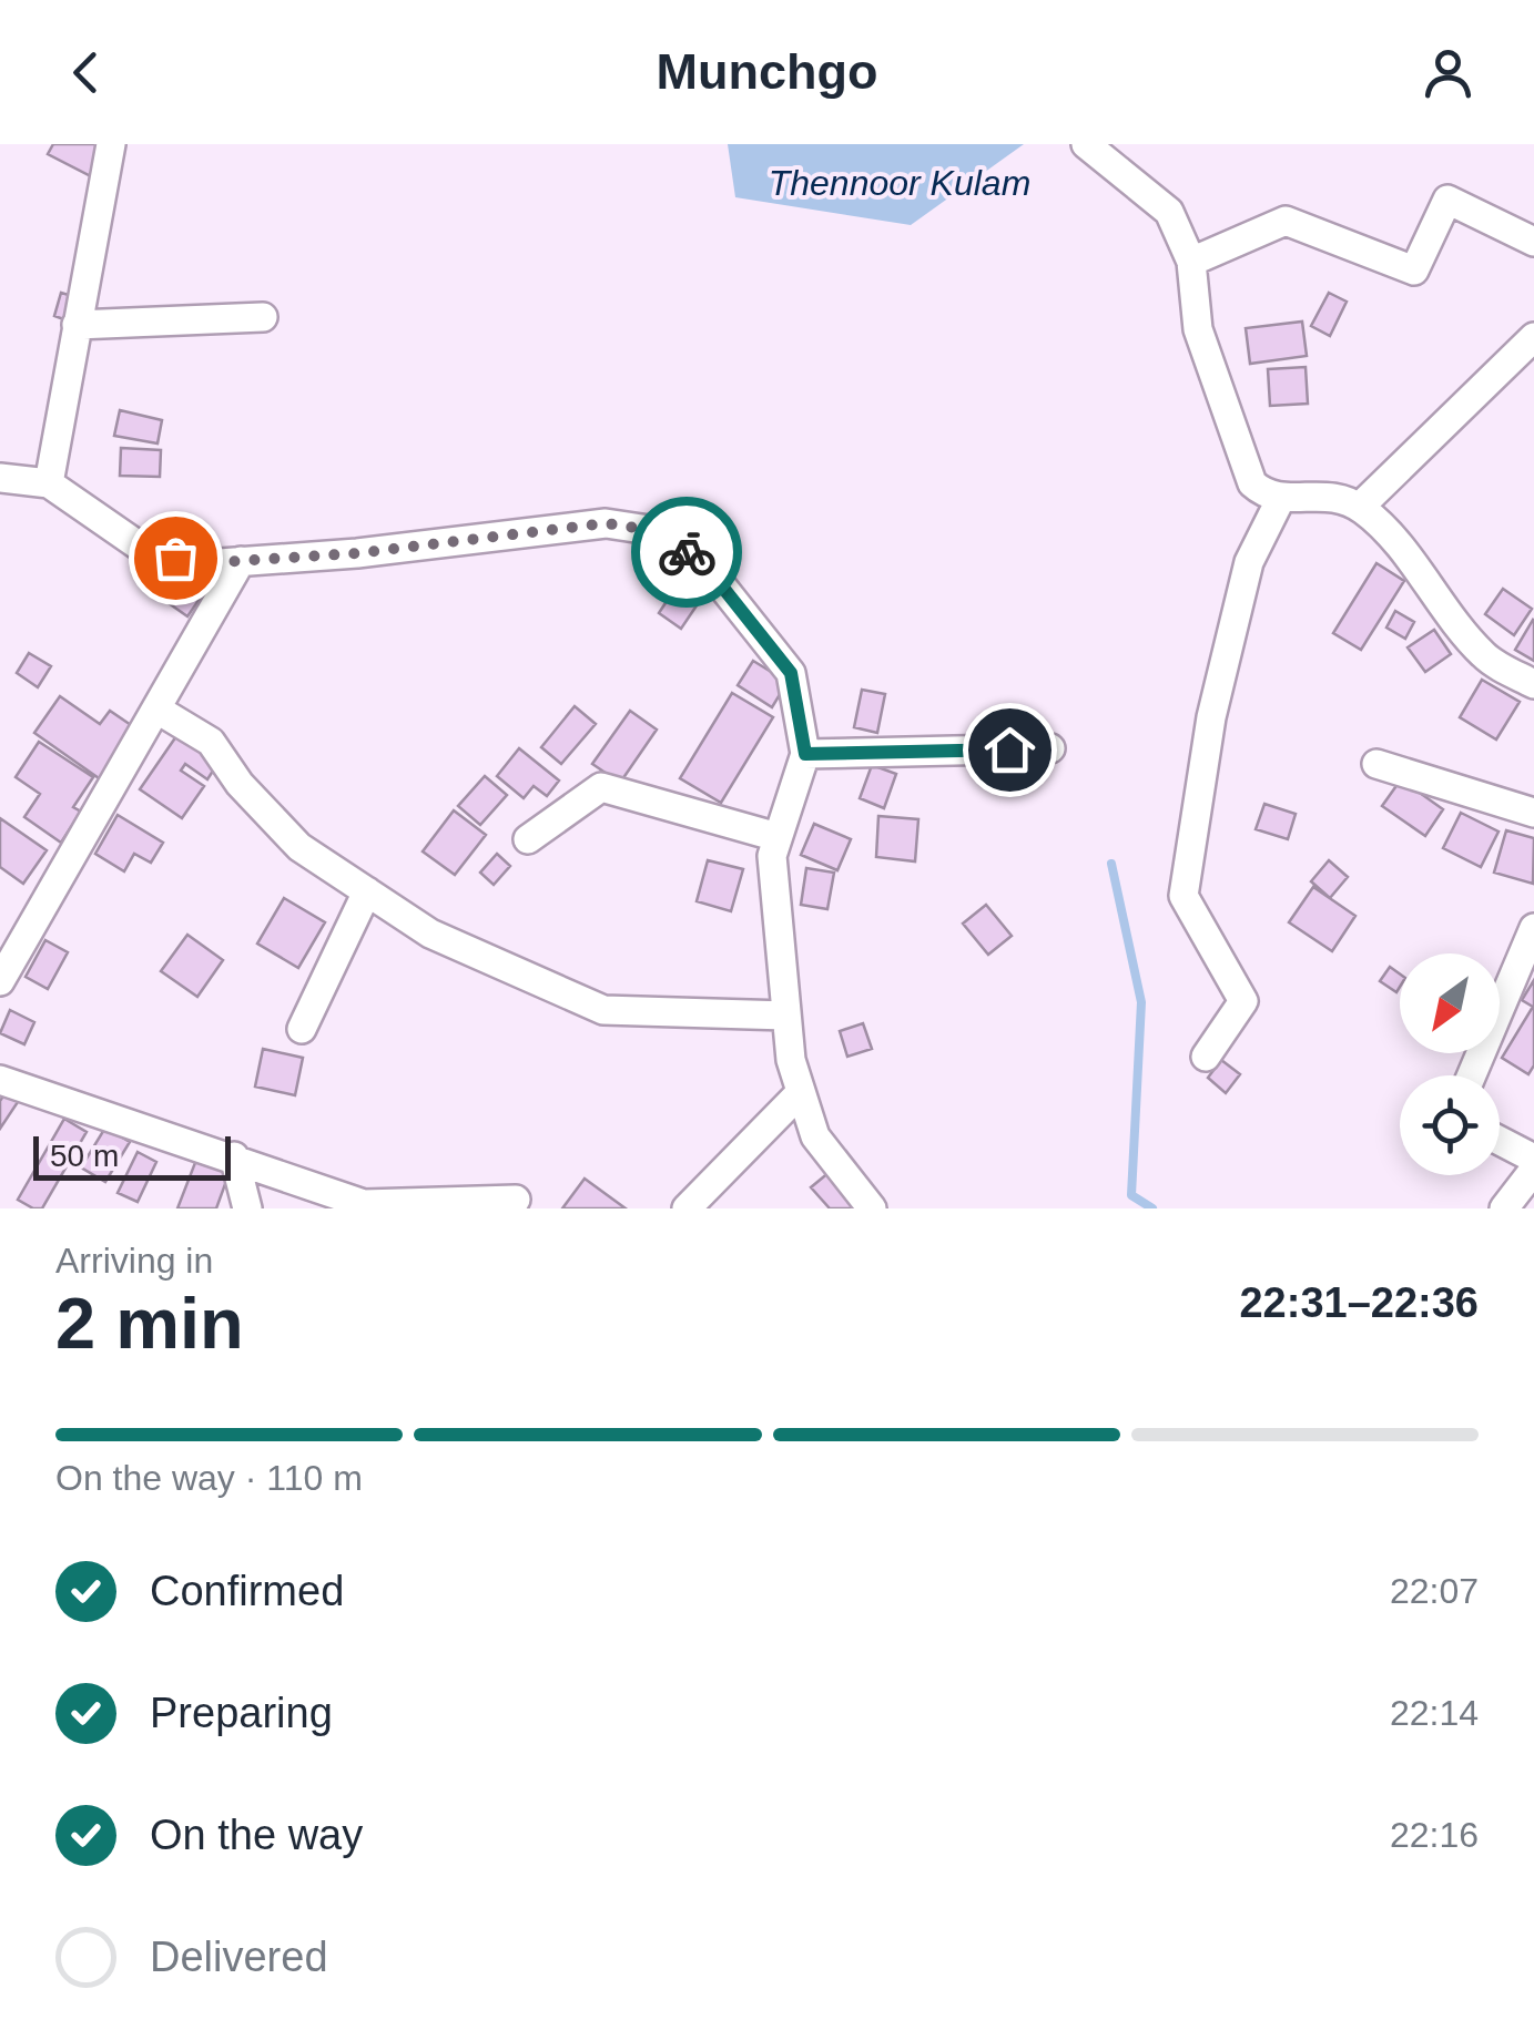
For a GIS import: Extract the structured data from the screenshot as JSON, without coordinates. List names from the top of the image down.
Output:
{
  "water": ["Thennoor Kulam"],
  "scale_bar": "50 m",
  "north": "bottom left",
  "page": {
    "header": "Munchgo",
    "scale": "50 m",
    "heading": ["2 min", "Arriving in", "22:31–22:36"],
    "bar": "On the way · 110 m",
    "list": [
      ["Confirmed", "22:07"],
      ["Preparing", "22:14"],
      ["On the way", "22:16"],
      "Delivered"
    ]
  }
}
